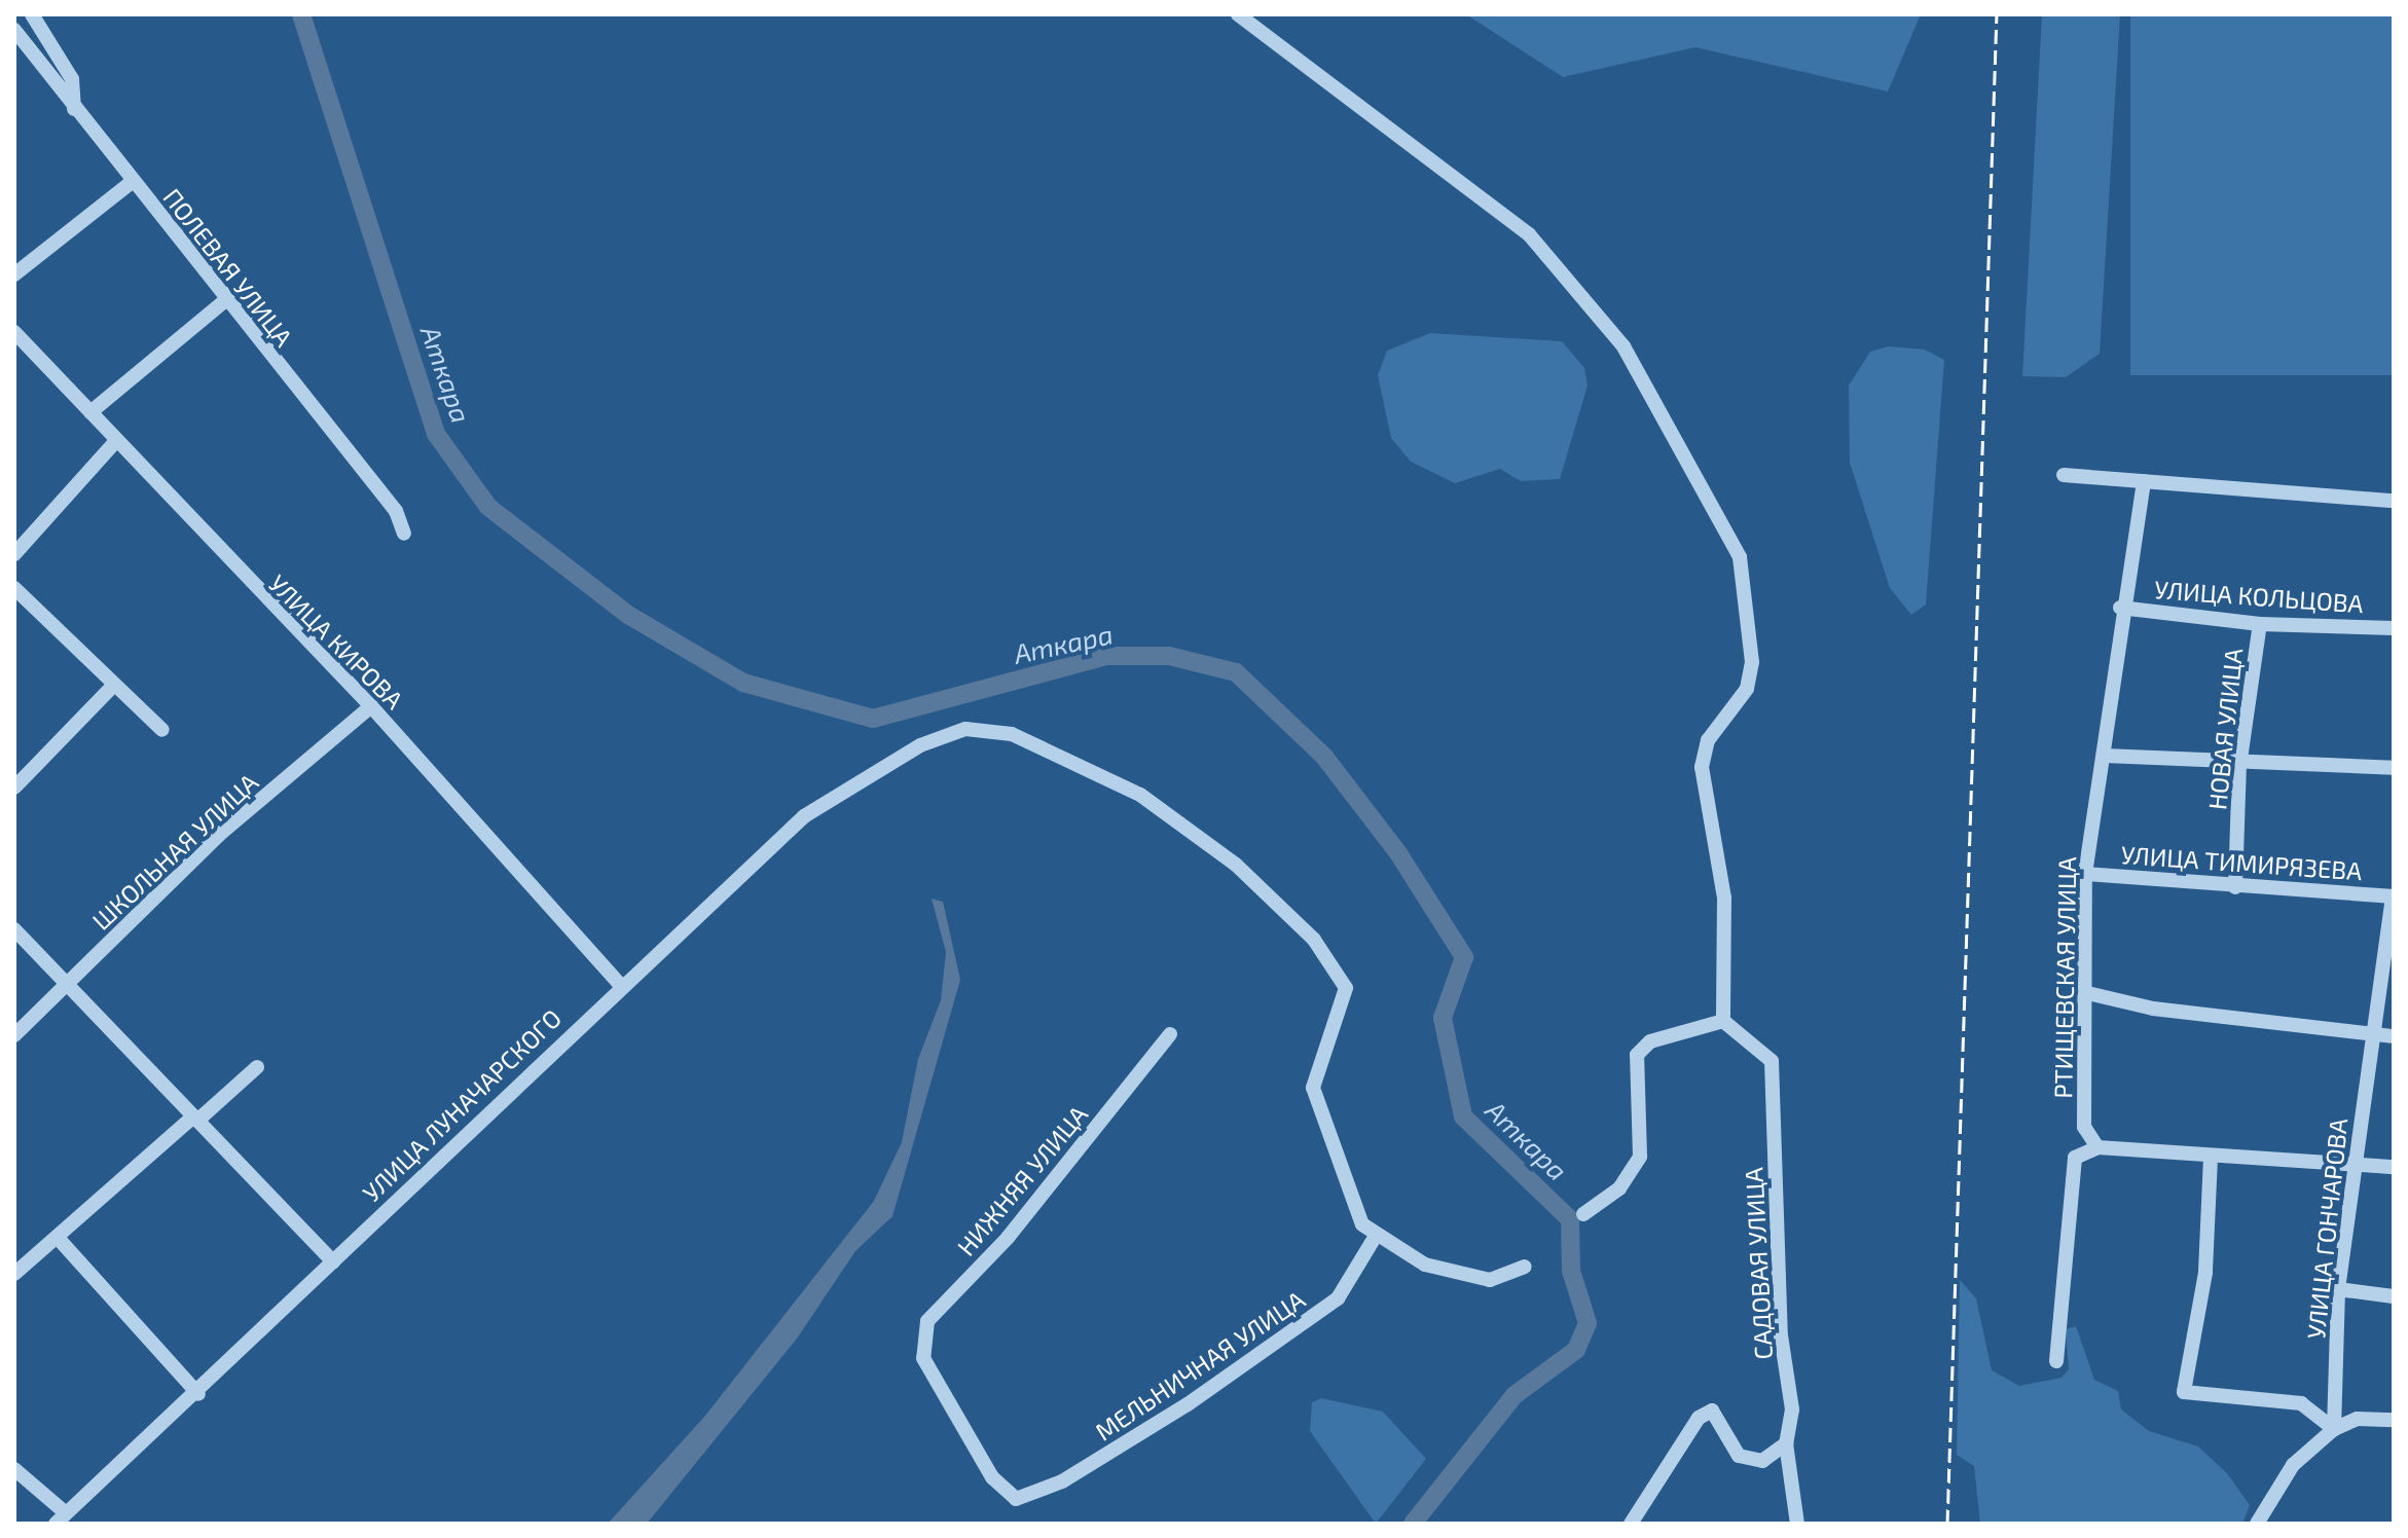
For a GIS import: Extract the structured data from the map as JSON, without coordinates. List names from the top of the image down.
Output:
{
  "streets": {
    "street": [
      "ПОЛЕВАЯ УЛИЦА",
      "УЛИЦА КОЛЬЦОВА",
      "УЛИЦА КИРОВА",
      "НОВАЯ УЛИЦА",
      "ШКОЛЬНАЯ УЛИЦА",
      "УЛИЦА ТИМИРЯЗЕВА",
      "РТИЩЕВСКАЯ УЛИЦА",
      "УЛИЦА ЛУНАЧАРСКОГО",
      "НИЖНЯЯ УЛИЦА",
      "УЛИЦА ГОНЧАРОВА",
      "САДОВАЯ УЛИЦА",
      "МЕЛЬНИЧНАЯ УЛИЦА"
    ]
  },
  "crossings": [
    ["УЛИЦА КОЛЬЦОВА", "НОВАЯ УЛИЦА"],
    ["УЛИЦА КОЛЬЦОВА", "РТИЩЕВСКАЯ УЛИЦА"],
    ["УЛИЦА КИРОВА", "ШКОЛЬНАЯ УЛИЦА"],
    ["УЛИЦА КИРОВА", "УЛИЦА ЛУНАЧАРСКОГО"],
    ["НОВАЯ УЛИЦА", "УЛИЦА ТИМИРЯЗЕВА"],
    ["УЛИЦА ТИМИРЯЗЕВА", "РТИЩЕВСКАЯ УЛИЦА"],
    ["УЛИЦА ТИМИРЯЗЕВА", "УЛИЦА ГОНЧАРОВА"],
    ["УЛИЦА ЛУНАЧАРСКОГО", "МЕЛЬНИЧНАЯ УЛИЦА"],
    ["НИЖНЯЯ УЛИЦА", "МЕЛЬНИЧНАЯ УЛИЦА"]
  ],
  "water": ["Аткара"]
}
